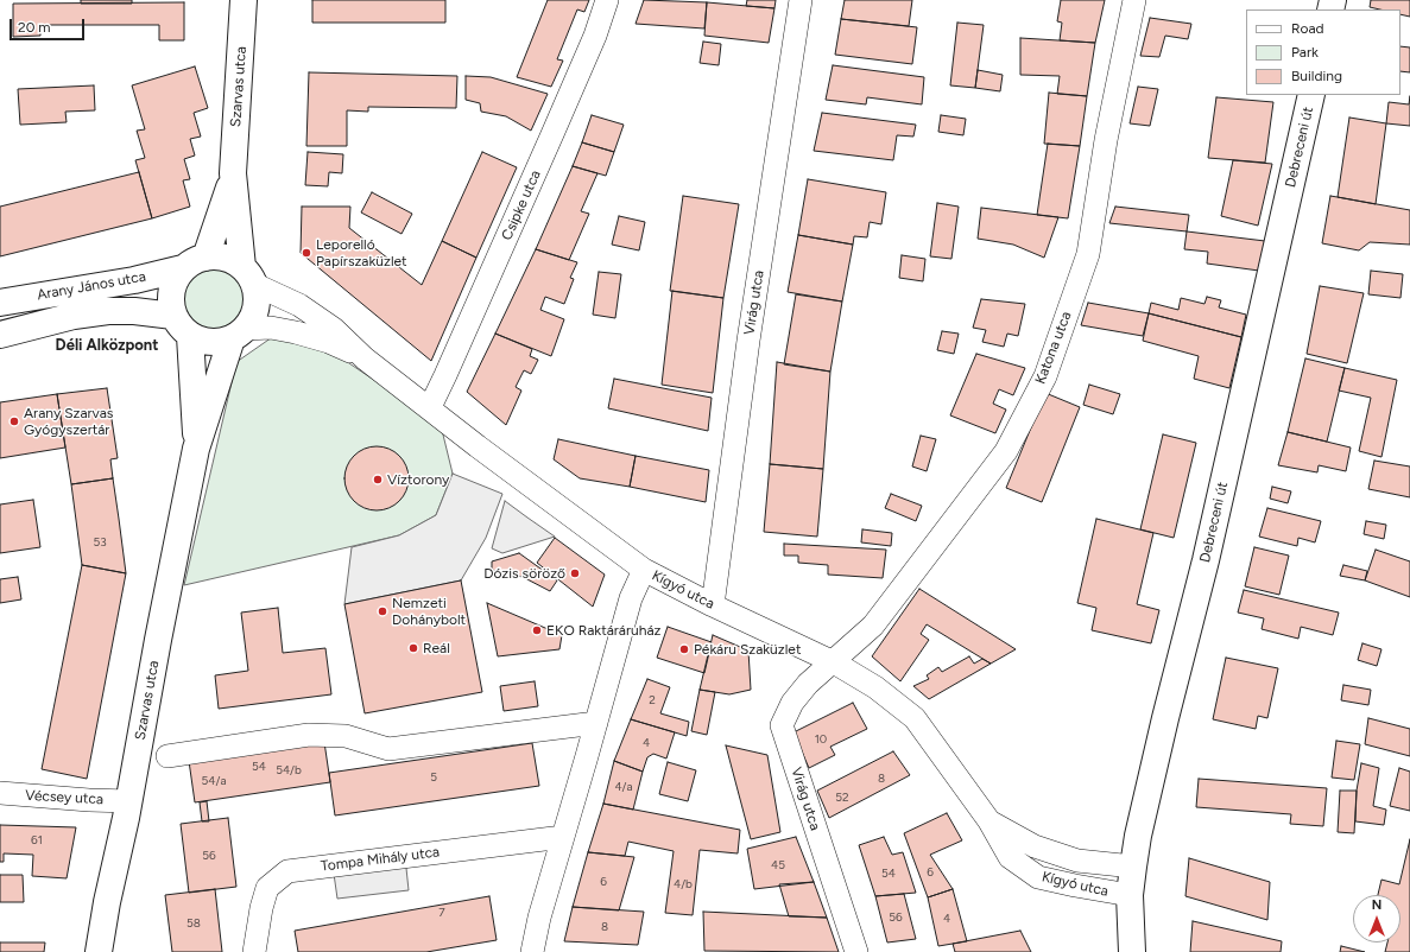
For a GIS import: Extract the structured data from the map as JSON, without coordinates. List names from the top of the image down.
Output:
{
  "streets": {
    "street": [
      "Szarvas utca",
      "Debreceni út",
      "Csipke utca",
      "Arany János utca",
      "Virág utca",
      "Katona utca",
      "Kígyó utca",
      "Vécsey utca",
      "Tompa Mihály utca"
    ]
  },
  "crossings": [
    ["Szarvas utca", "Arany János utca"],
    ["Szarvas utca", "Kígyó utca"],
    ["Szarvas utca", "Vécsey utca"],
    ["Debreceni út", "Kígyó utca"],
    ["Csipke utca", "Kígyó utca"],
    ["Arany János utca", "Kígyó utca"],
    ["Virág utca", "Katona utca"],
    ["Virág utca", "Kígyó utca"],
    ["Katona utca", "Kígyó utca"]
  ],
  "districts": ["Déli Alközpont"],
  "places": [
    "Leporelló Papírszaküzlet",
    "Arany Szarvas Gyógyszertár",
    "Víztorony",
    "Dózis söröző",
    "Nemzeti Dohánybolt",
    "EKO Raktáráruház",
    "Reál",
    "Pékáru Szaküzlet"
  ],
  "house_numbers": [
    "53",
    "2",
    "10",
    "4",
    "54",
    "54/b",
    "5",
    "8",
    "54/a",
    "4/a",
    "52",
    "61",
    "56",
    "45",
    "6",
    "54",
    "6",
    "4/b",
    "7",
    "56",
    "4",
    "58",
    "8"
  ],
  "legend": ["Road", "Park", "Building"],
  "scale_bar": "20 m",
  "north": "top"
}
